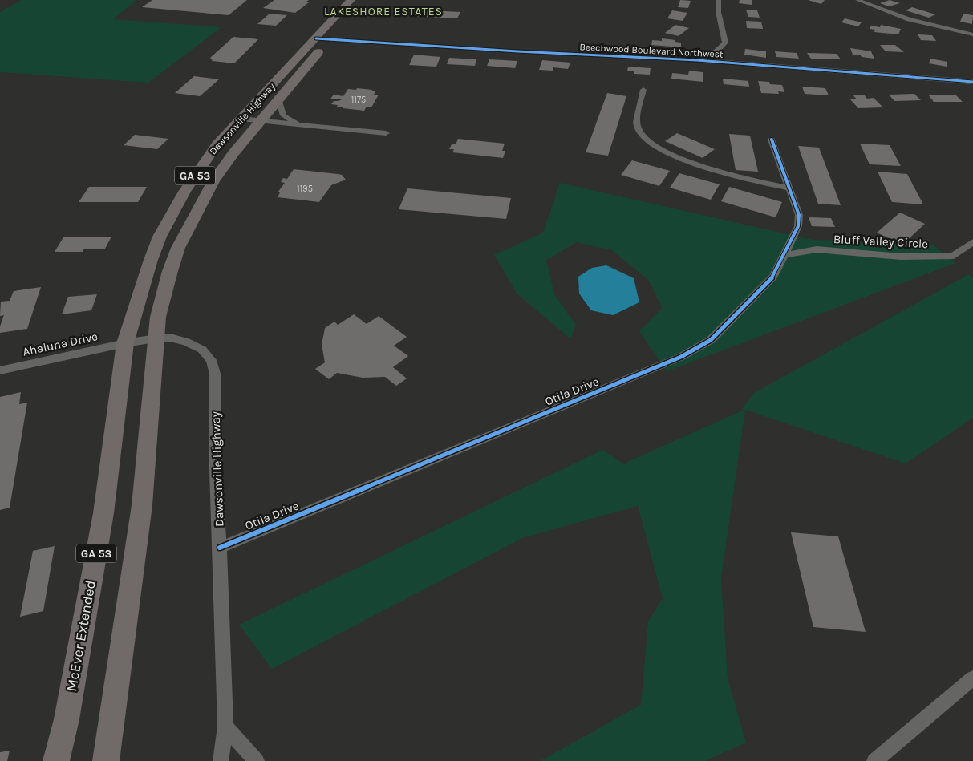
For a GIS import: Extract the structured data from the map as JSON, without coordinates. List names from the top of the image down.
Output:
{
  "streets": {
    "main road": ["Dawsonville Highway", "GA 53", "McEver Extended"],
    "street": [
      "Beechwood Boulevard Northwest",
      "Bluff Valley Circle",
      "Ahaluna Drive",
      "Otila Drive"
    ]
  },
  "crossings": [
    ["Beechwood Boulevard Northwest", "Dawsonville Highway"],
    ["Dawsonville Highway", "Ahaluna Drive"],
    ["Dawsonville Highway", "Otila Drive"],
    ["Dawsonville Highway", "McEver Extended"],
    ["Bluff Valley Circle", "Otila Drive"],
    ["Ahaluna Drive", "McEver Extended"]
  ],
  "districts": ["LAKESHORE ESTATES"],
  "house_numbers": ["1175", "1195"]
}
